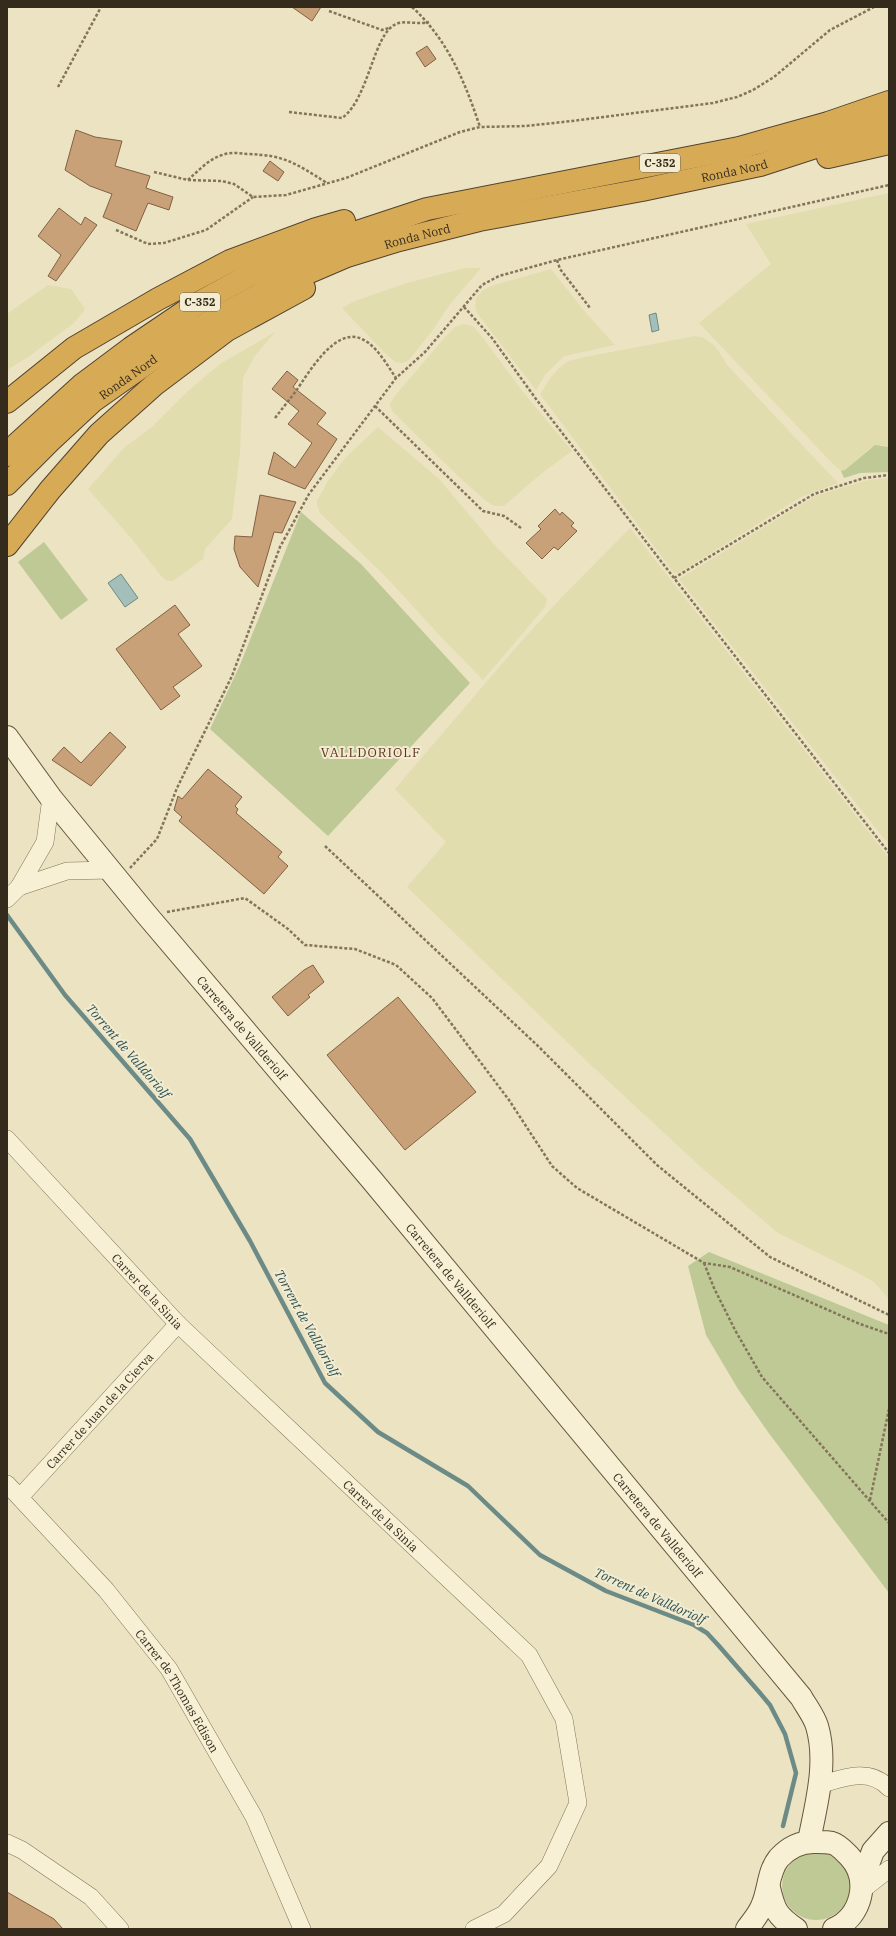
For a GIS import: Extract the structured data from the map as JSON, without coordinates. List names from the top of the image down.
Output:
{
  "streets": {
    "highway": ["C-352", "Ronda Nord"],
    "street": [
      "Carretera de Vallderiolf",
      "Carrer de la Sinia",
      "Carrer de Juan de la Cierva",
      "Carrer de Thomas Edison"
    ]
  },
  "crossings": [
    ["Carrer de la Sinia", "Carrer de Juan de la Cierva"],
    ["Carrer de Juan de la Cierva", "Carrer de Thomas Edison"]
  ],
  "districts": ["VALLDORIOLF"],
  "water": ["Torrent de Valldoriolf"]
}
